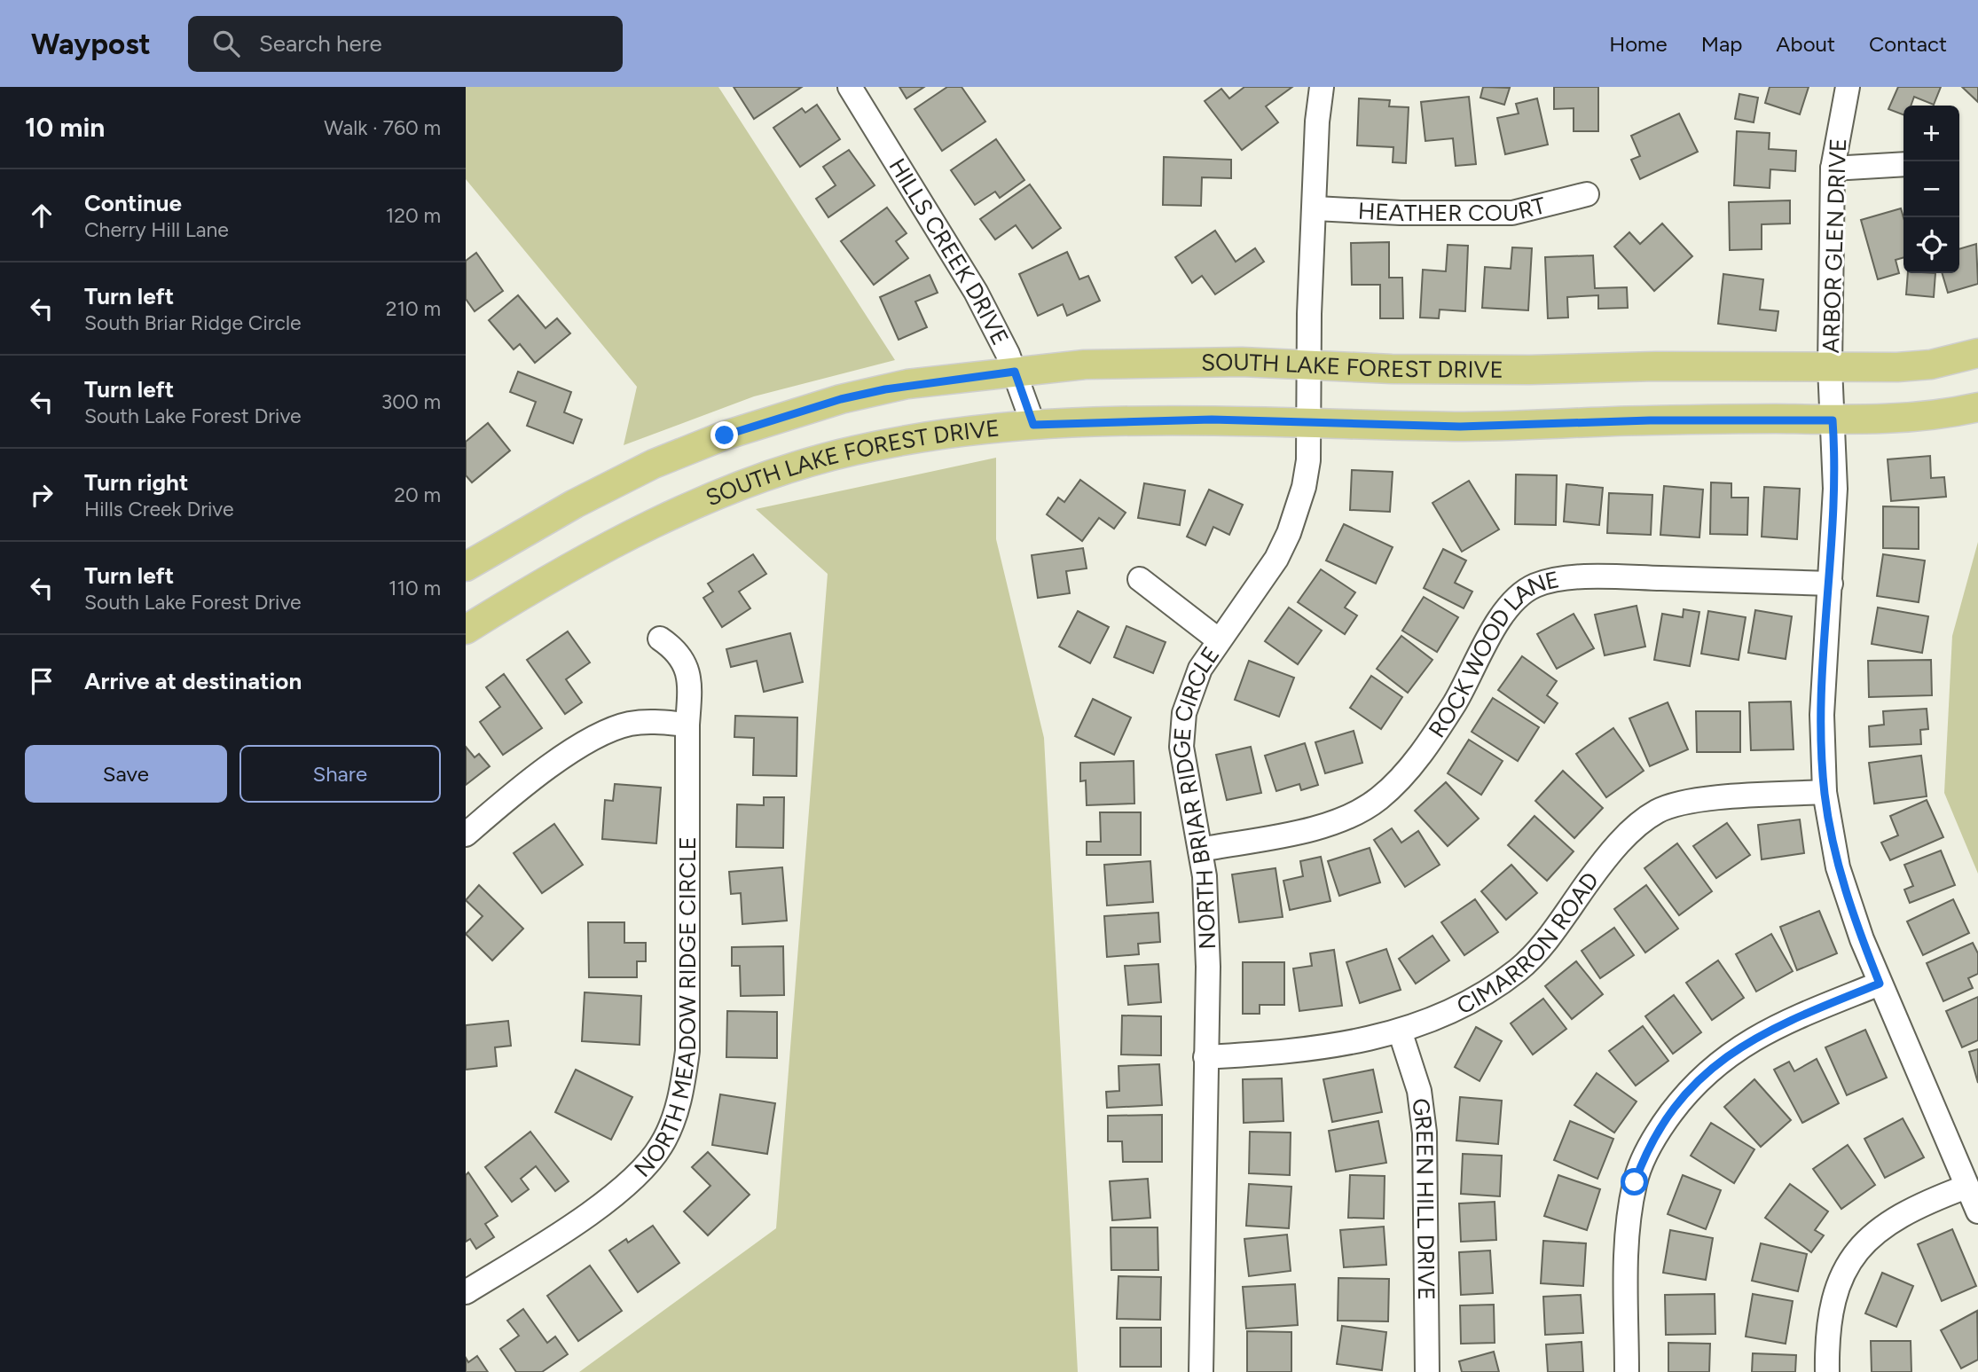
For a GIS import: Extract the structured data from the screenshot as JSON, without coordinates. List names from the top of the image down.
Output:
{
  "streets": {
    "main road": ["SOUTH LAKE FOREST DRIVE"],
    "street": [
      "HEATHER COURT",
      "ARBOR GLEN DRIVE",
      "HILLS CREEK DRIVE",
      "ROCK WOOD LANE",
      "NORTH BRIAR RIDGE CIRCLE",
      "CIMARRON ROAD",
      "NORTH MEADOW RIDGE CIRCLE",
      "GREEN HILL DRIVE"
    ]
  },
  "crossings": [
    ["HEATHER COURT", "NORTH BRIAR RIDGE CIRCLE"],
    ["ARBOR GLEN DRIVE", "SOUTH LAKE FOREST DRIVE"],
    ["ARBOR GLEN DRIVE", "ROCK WOOD LANE"],
    ["ARBOR GLEN DRIVE", "CIMARRON ROAD"],
    ["HILLS CREEK DRIVE", "SOUTH LAKE FOREST DRIVE"],
    ["SOUTH LAKE FOREST DRIVE", "NORTH BRIAR RIDGE CIRCLE"],
    ["ROCK WOOD LANE", "NORTH BRIAR RIDGE CIRCLE"],
    ["NORTH BRIAR RIDGE CIRCLE", "CIMARRON ROAD"],
    ["CIMARRON ROAD", "GREEN HILL DRIVE"]
  ],
  "page": {
    "header": "Waypost",
    "search": "Search here",
    "nav": [
      "Home",
      "Map",
      "About",
      "Contact"
    ],
    "heading": ["10 min", "Walk · 760 m"],
    "map_buttons": ["+", "−"],
    "list": [
      ["Continue", "Cherry Hill Lane", "120 m"],
      ["Turn left", "South Briar Ridge Circle", "210 m"],
      ["Turn left", "South Lake Forest Drive", "300 m"],
      ["Turn right", "Hills Creek Drive", "20 m"],
      ["Turn left", "South Lake Forest Drive", "110 m"],
      "Arrive at destination"
    ],
    "buttons": ["Save", "Share"]
  }
}
